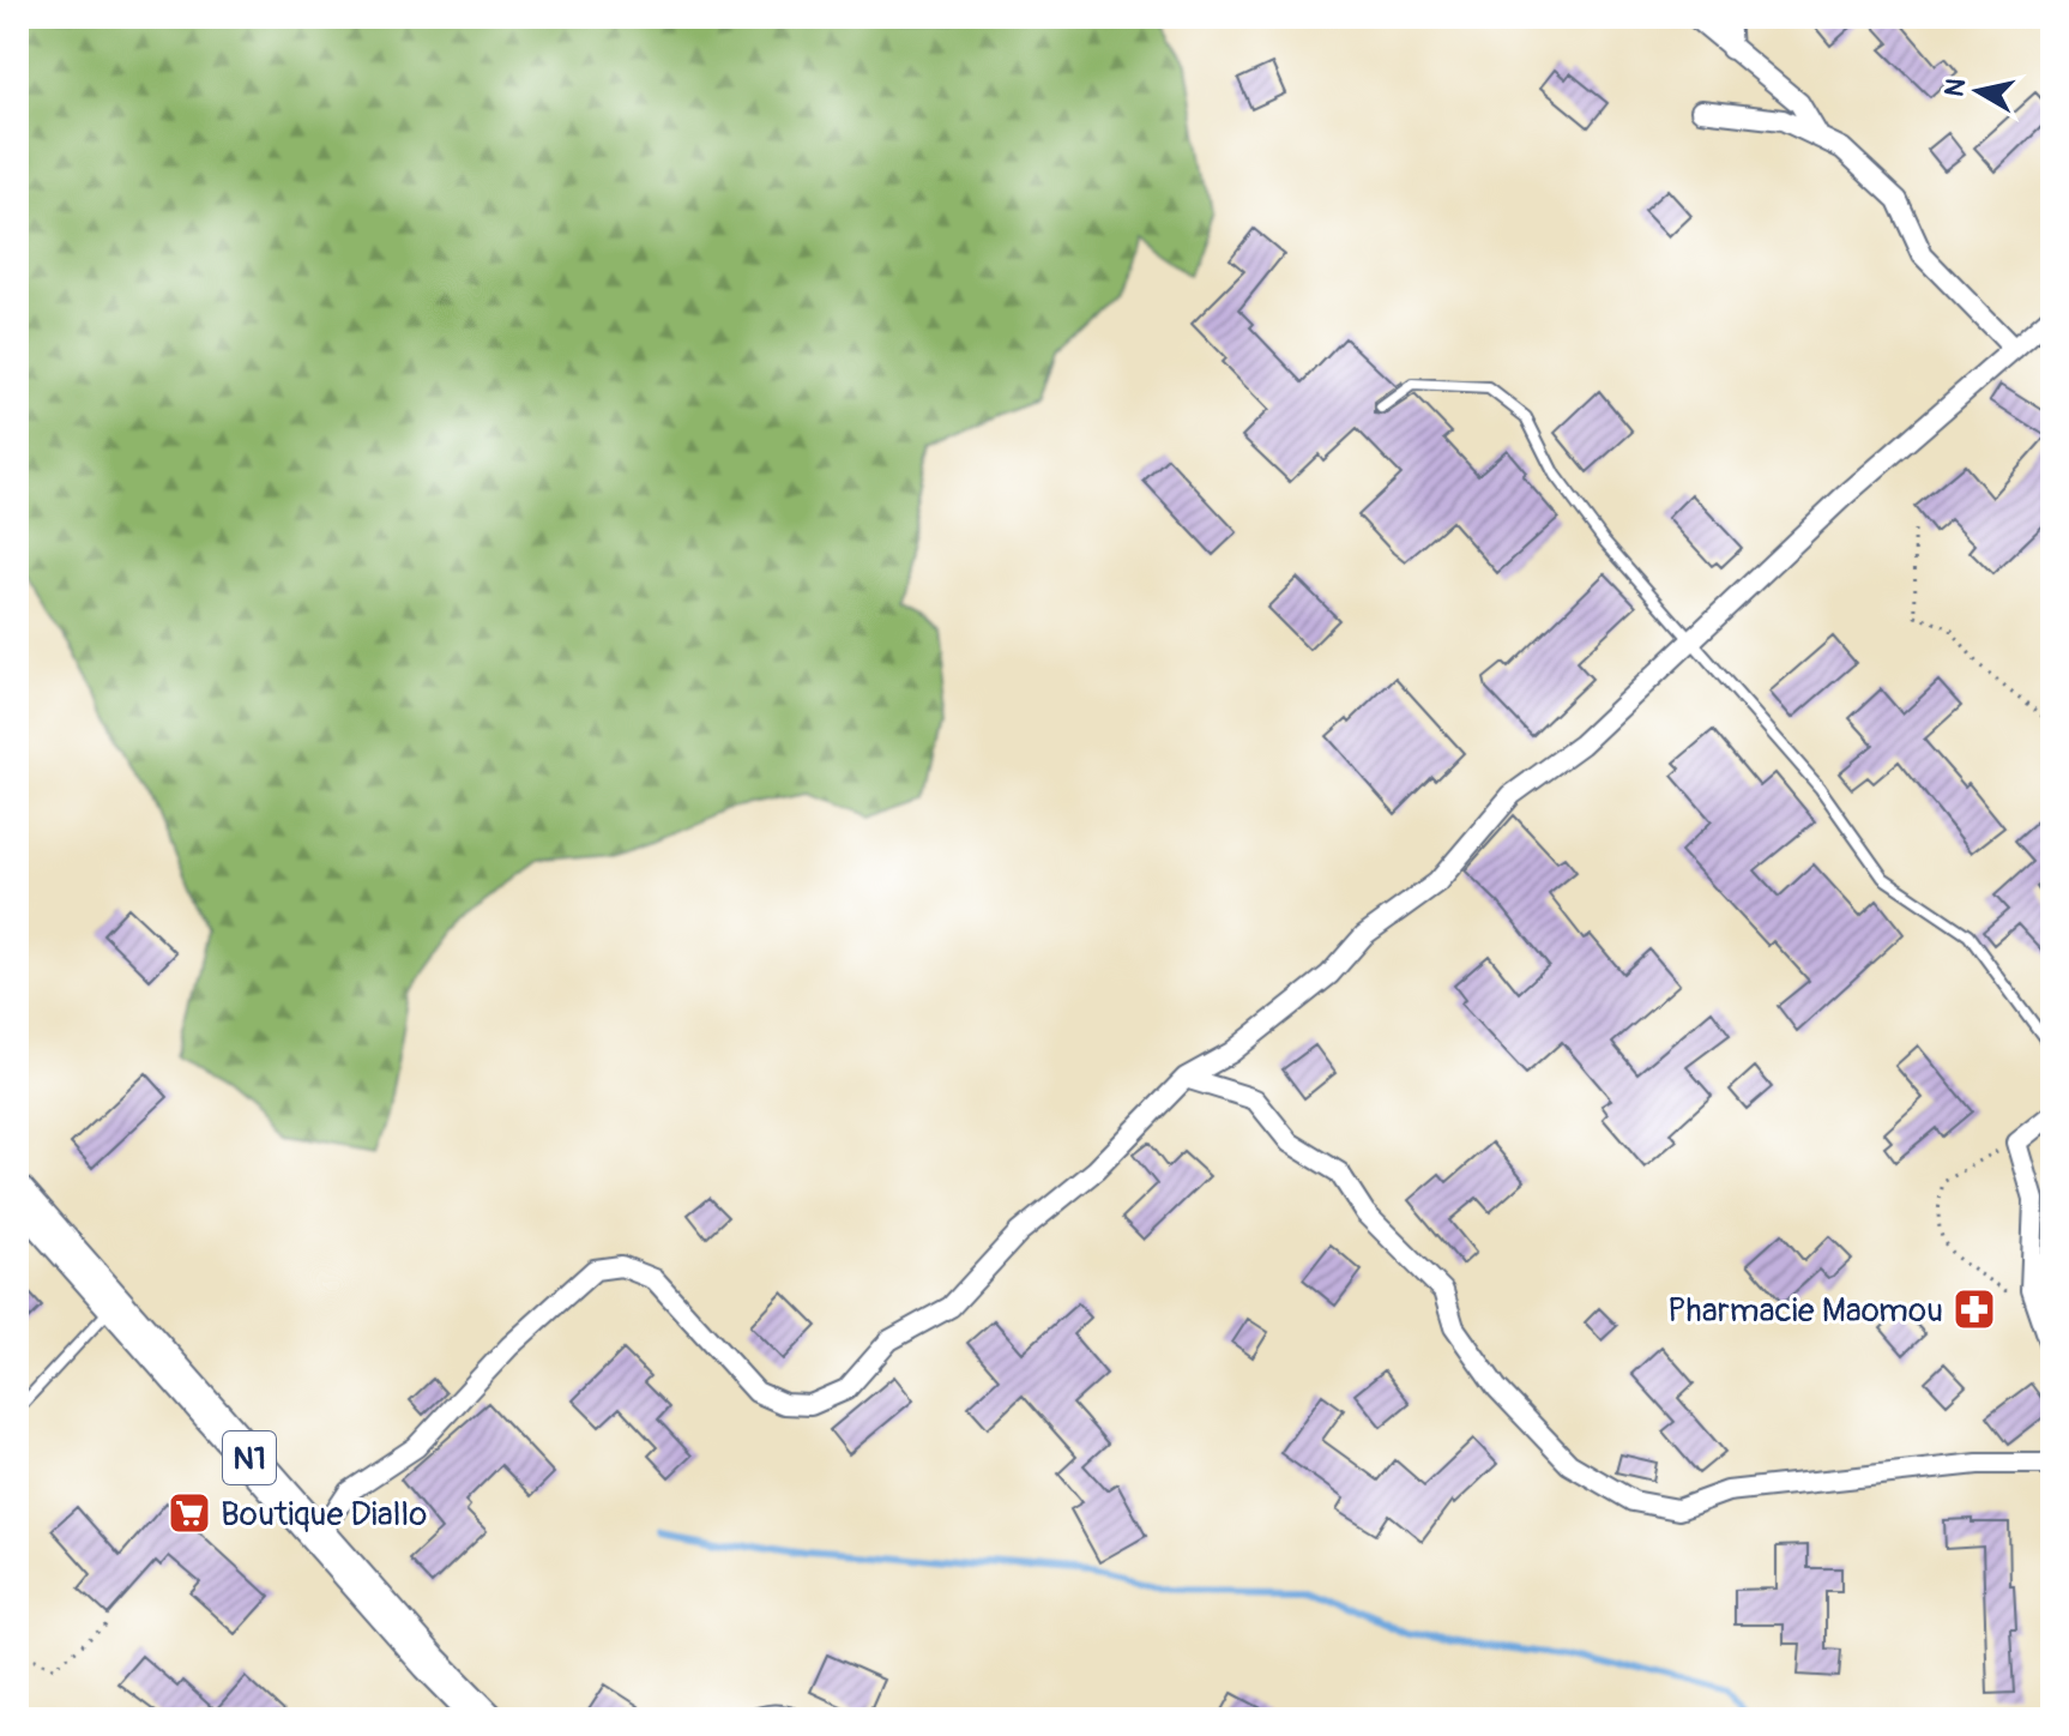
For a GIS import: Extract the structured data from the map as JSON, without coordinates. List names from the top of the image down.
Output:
{
  "streets": {
    "highway": ["N1"]
  },
  "places": {
    "pharmacy": ["Pharmacie Maomou"],
    "supermarket": ["Boutique Diallo"]
  },
  "north": "left"
}
